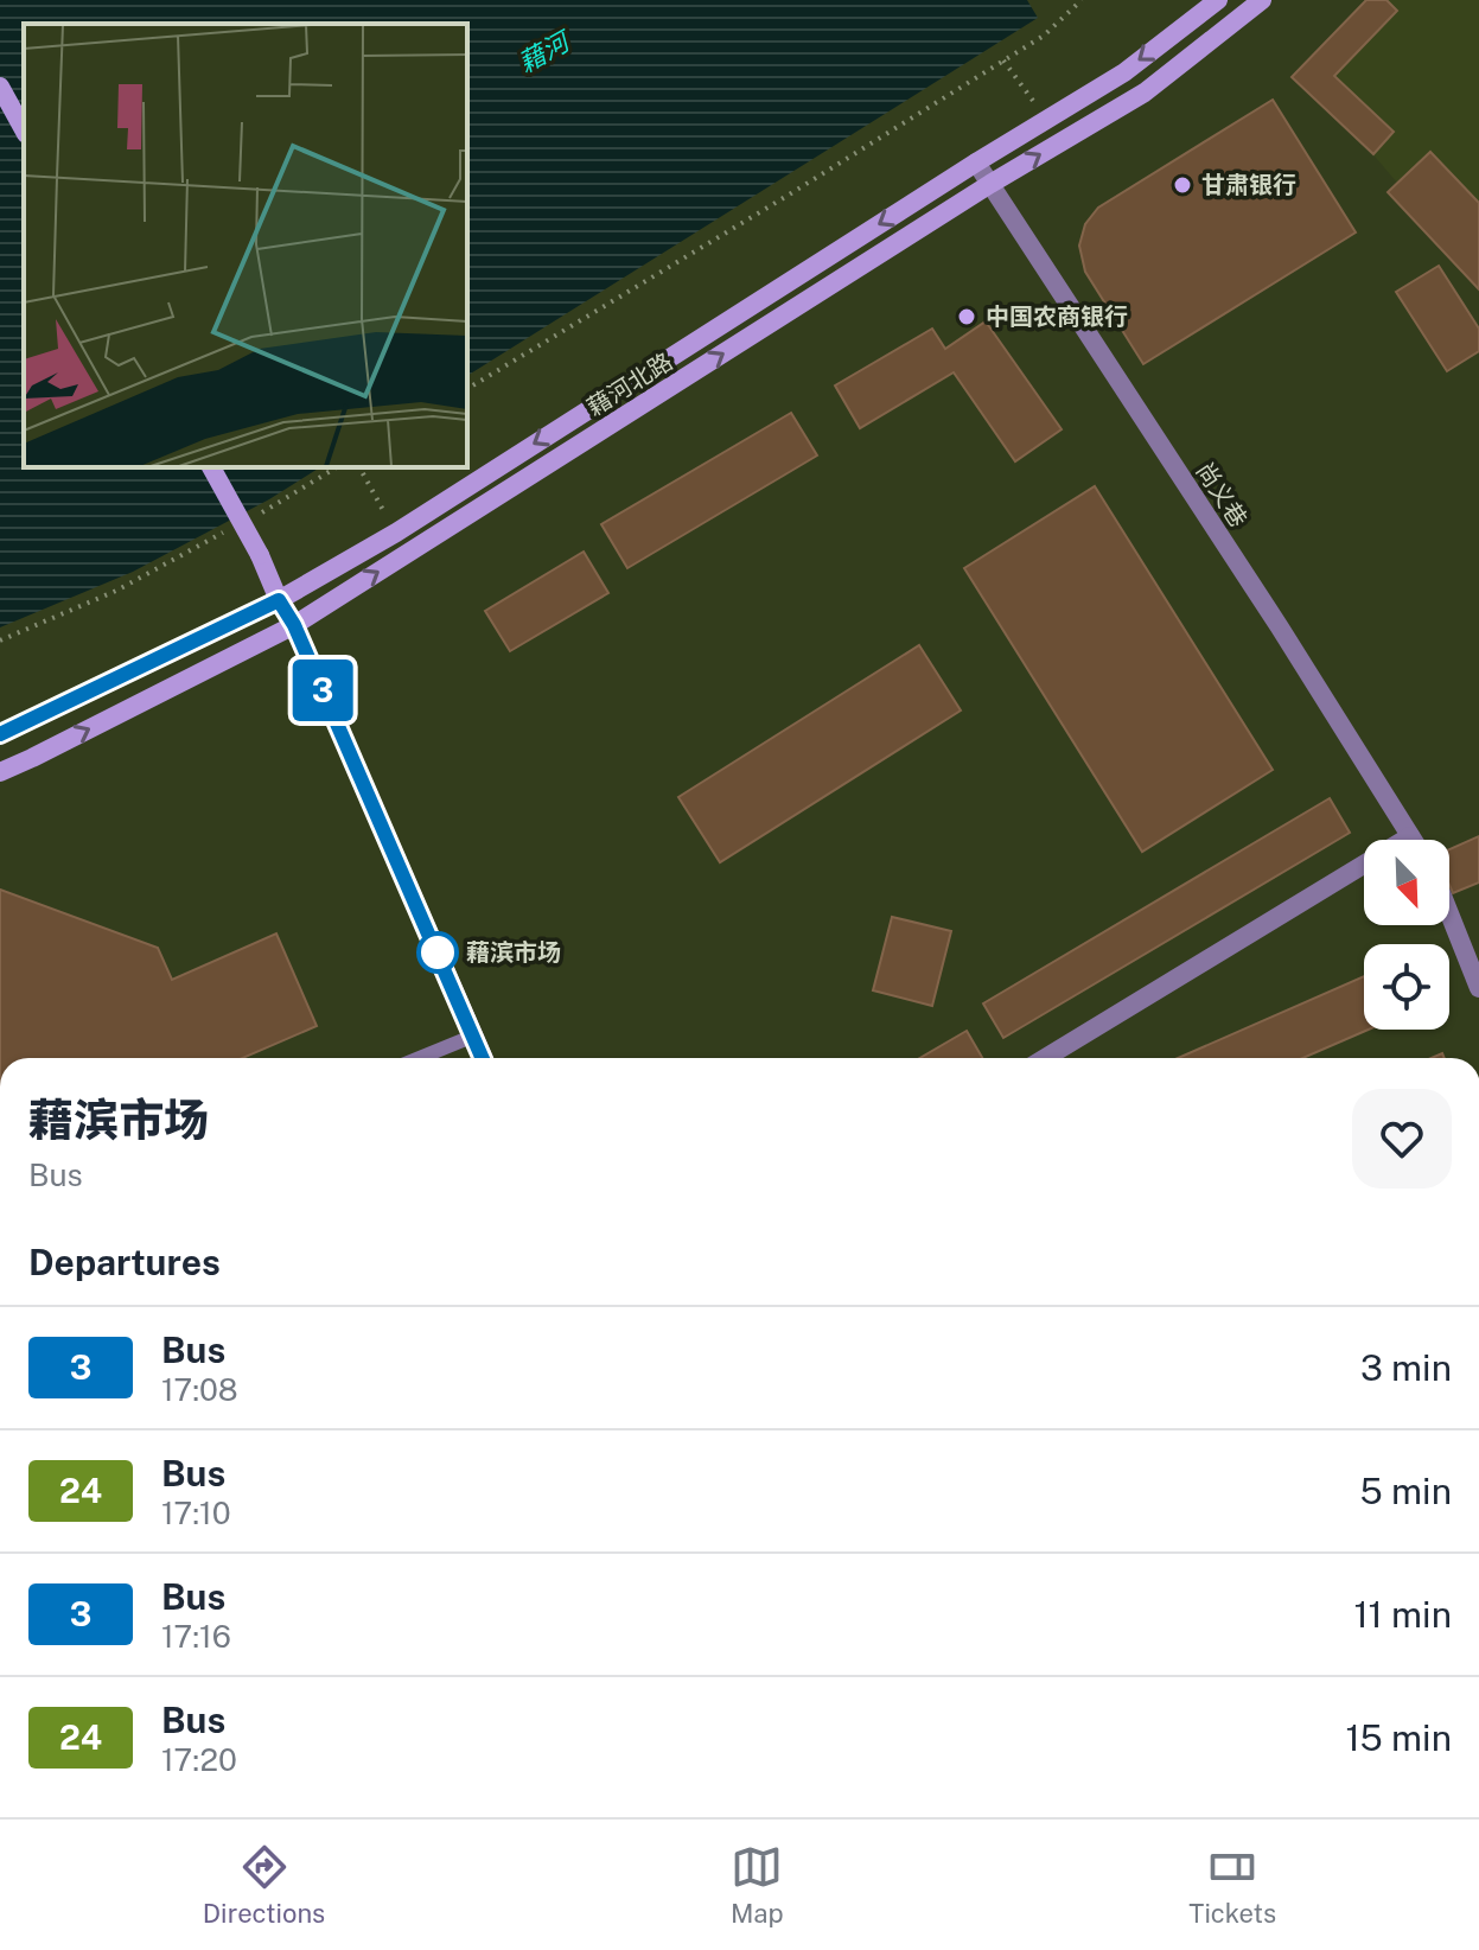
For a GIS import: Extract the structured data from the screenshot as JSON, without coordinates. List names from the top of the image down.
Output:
{
  "streets": {
    "main road": ["藉河北路"],
    "street": ["尚义巷"]
  },
  "crossings": [
    ["藉河北路", "尚义巷"]
  ],
  "water": ["藉河"],
  "places": ["甘肃银行", "中国农商银行", "藉滨市场"],
  "lines": ["bus line 3"],
  "north": "bottom right",
  "page": {
    "on_map": "3",
    "heading": [
      ["藉滨市场", "Bus"],
      "Departures"
    ],
    "list": [
      {
        "mark": "3",
        "name": "Bus",
        "note": "17:08",
        "value": "3 min"
      },
      {
        "mark": "24",
        "name": "Bus",
        "note": "17:10",
        "value": "5 min"
      },
      {
        "mark": "3",
        "name": "Bus",
        "note": "17:16",
        "value": "11 min"
      },
      {
        "mark": "24",
        "name": "Bus",
        "note": "17:20",
        "value": "15 min"
      }
    ],
    "tabs": ["Directions", "Map", "Tickets"]
  }
}
